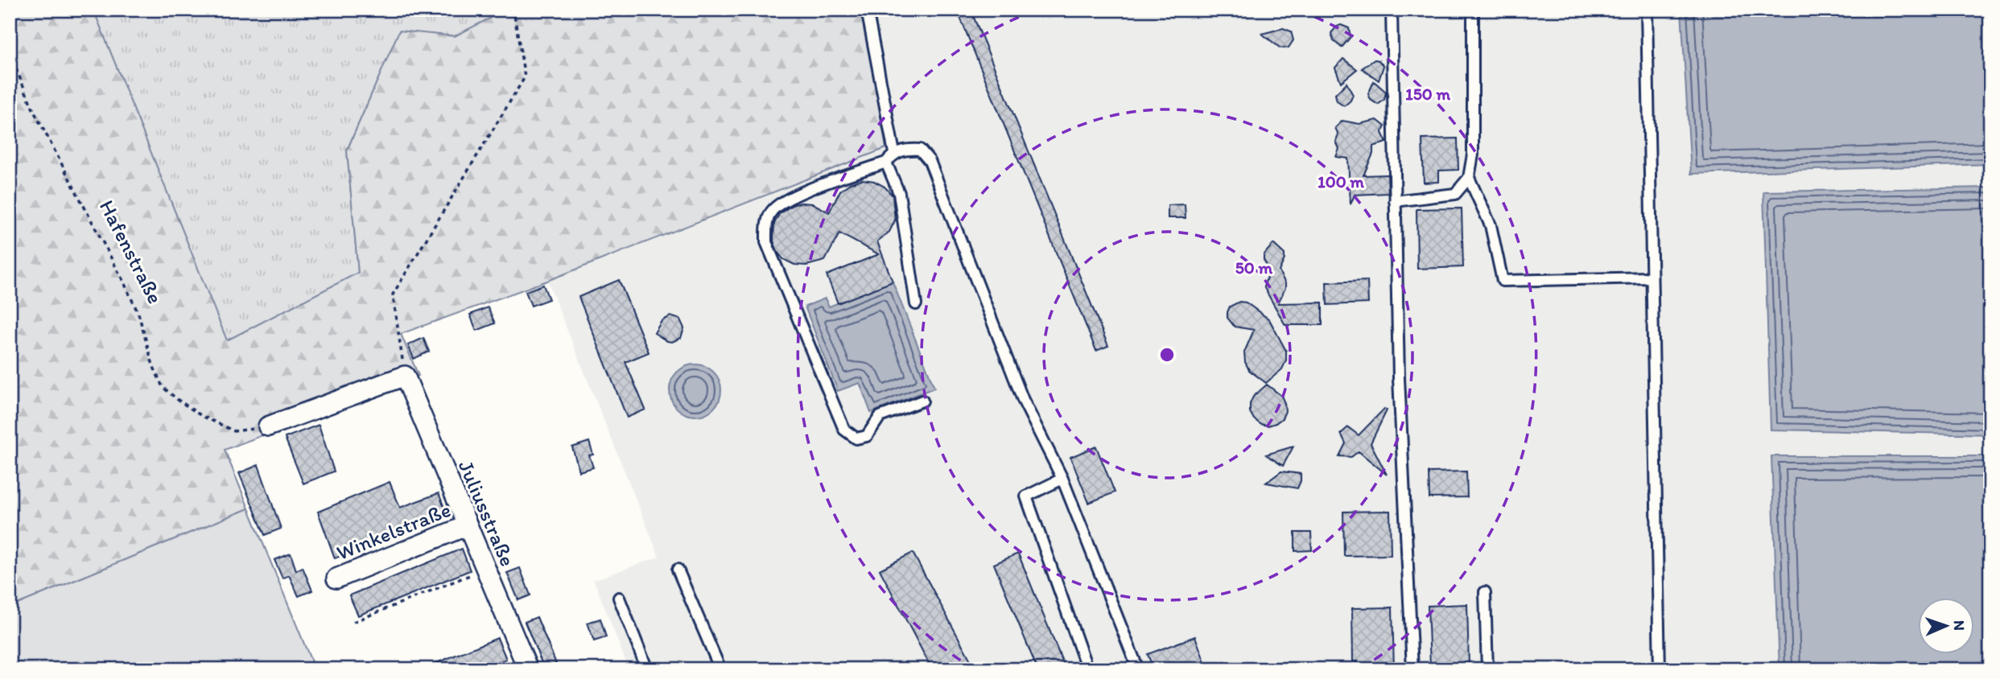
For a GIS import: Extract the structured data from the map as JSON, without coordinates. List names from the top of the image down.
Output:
{
  "streets": {
    "street": ["Juliusstraße", "Winkelstraße"],
    "path": ["Hafenstraße"]
  },
  "crossings": [
    ["Juliusstraße", "Winkelstraße"]
  ],
  "north": "right",
  "rings": ["150 m", "100 m", "50 m"]
}
